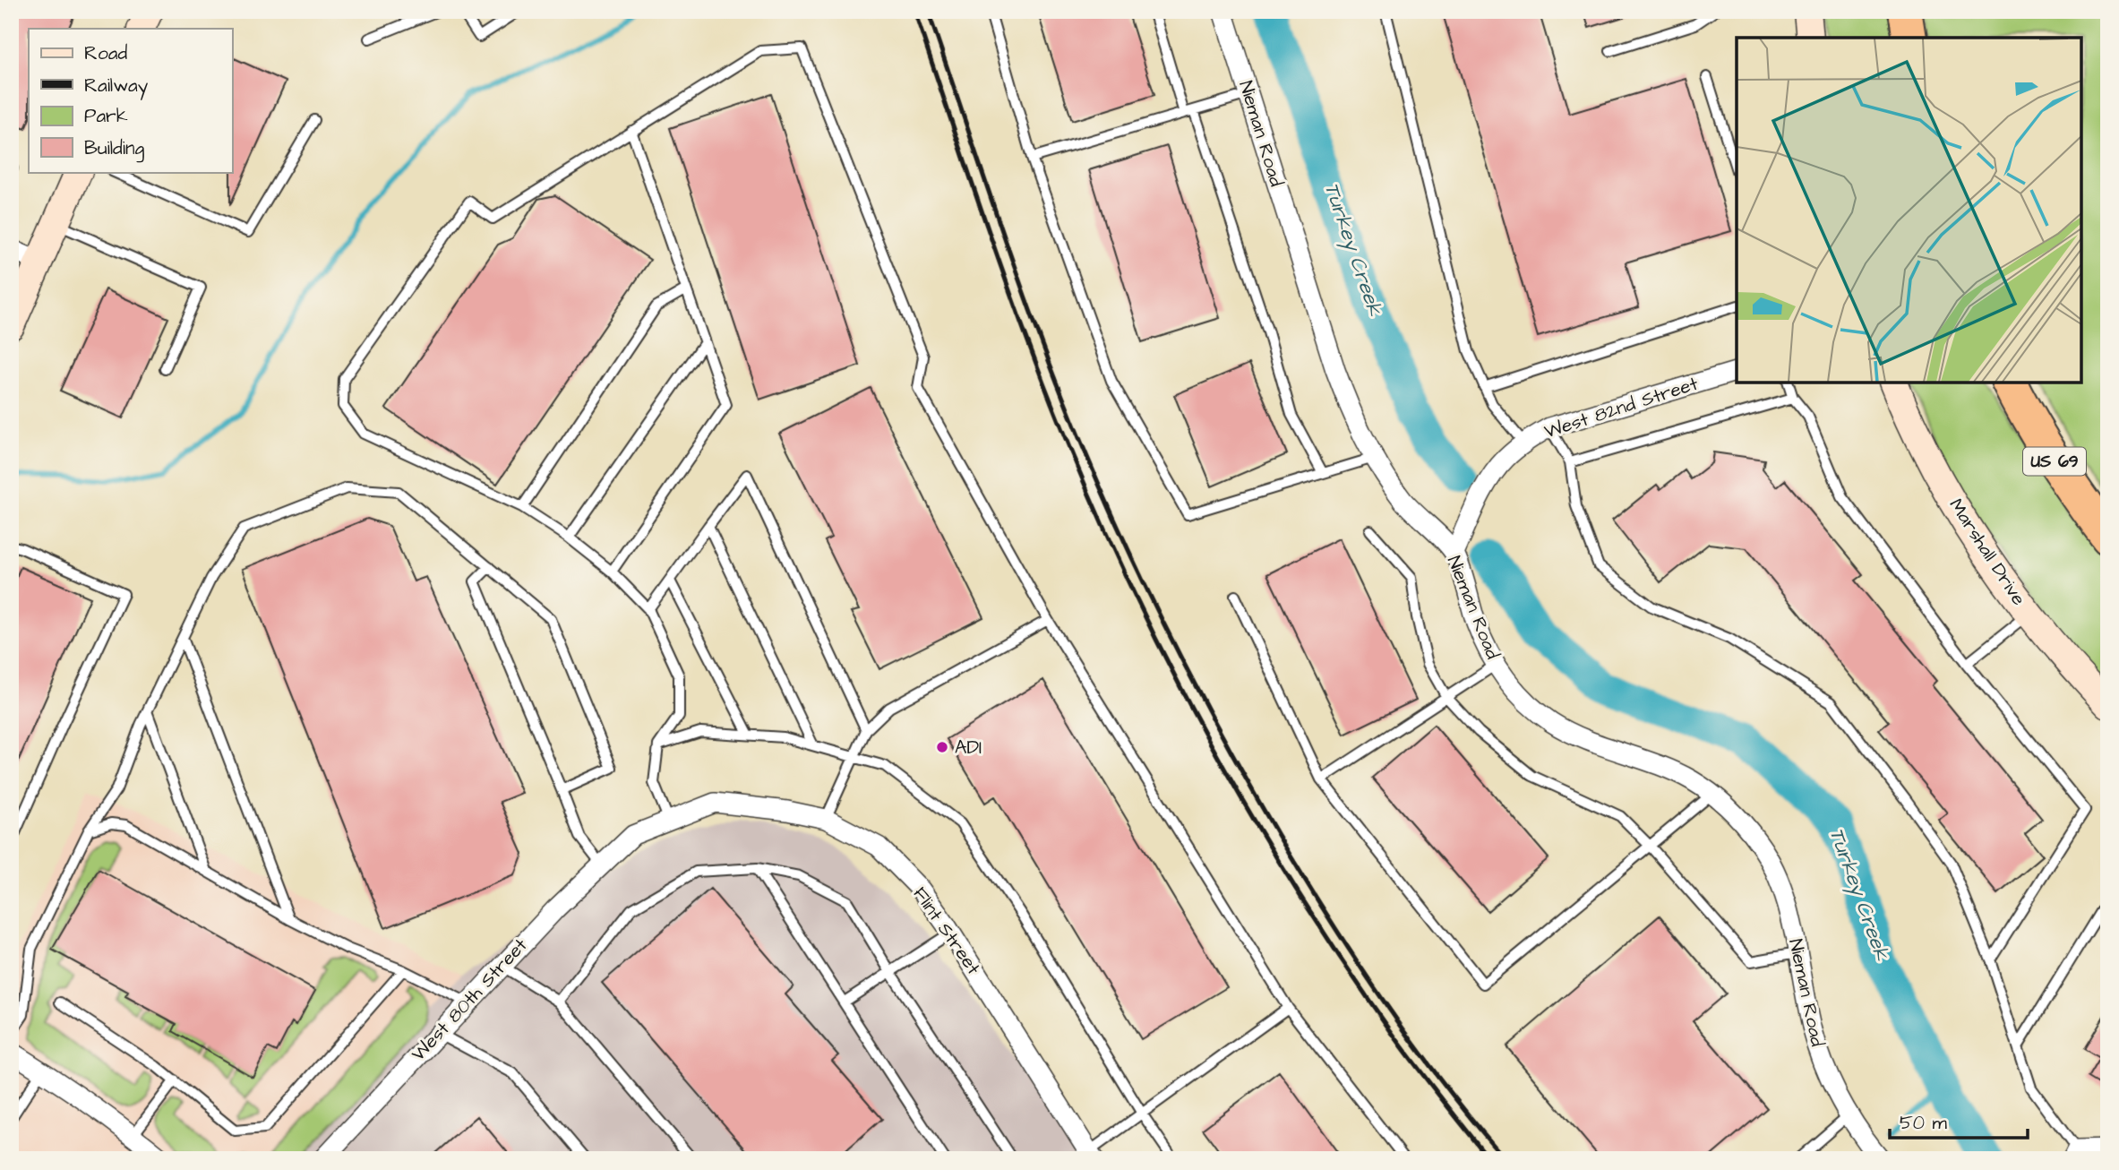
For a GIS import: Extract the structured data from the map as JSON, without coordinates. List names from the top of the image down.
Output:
{
  "streets": {
    "highway": ["US 69"],
    "street": [
      "Nieman Road",
      "West 82nd Street",
      "Marshall Drive",
      "Flint Street",
      "West 80th Street"
    ]
  },
  "crossings": [
    ["Nieman Road", "West 82nd Street"],
    ["Flint Street", "West 80th Street"]
  ],
  "water": ["Turkey Creek"],
  "places": ["ADI"],
  "legend": [
    "Road",
    "Railway",
    "Park",
    "Building"
  ],
  "scale_bar": "50 m"
}
